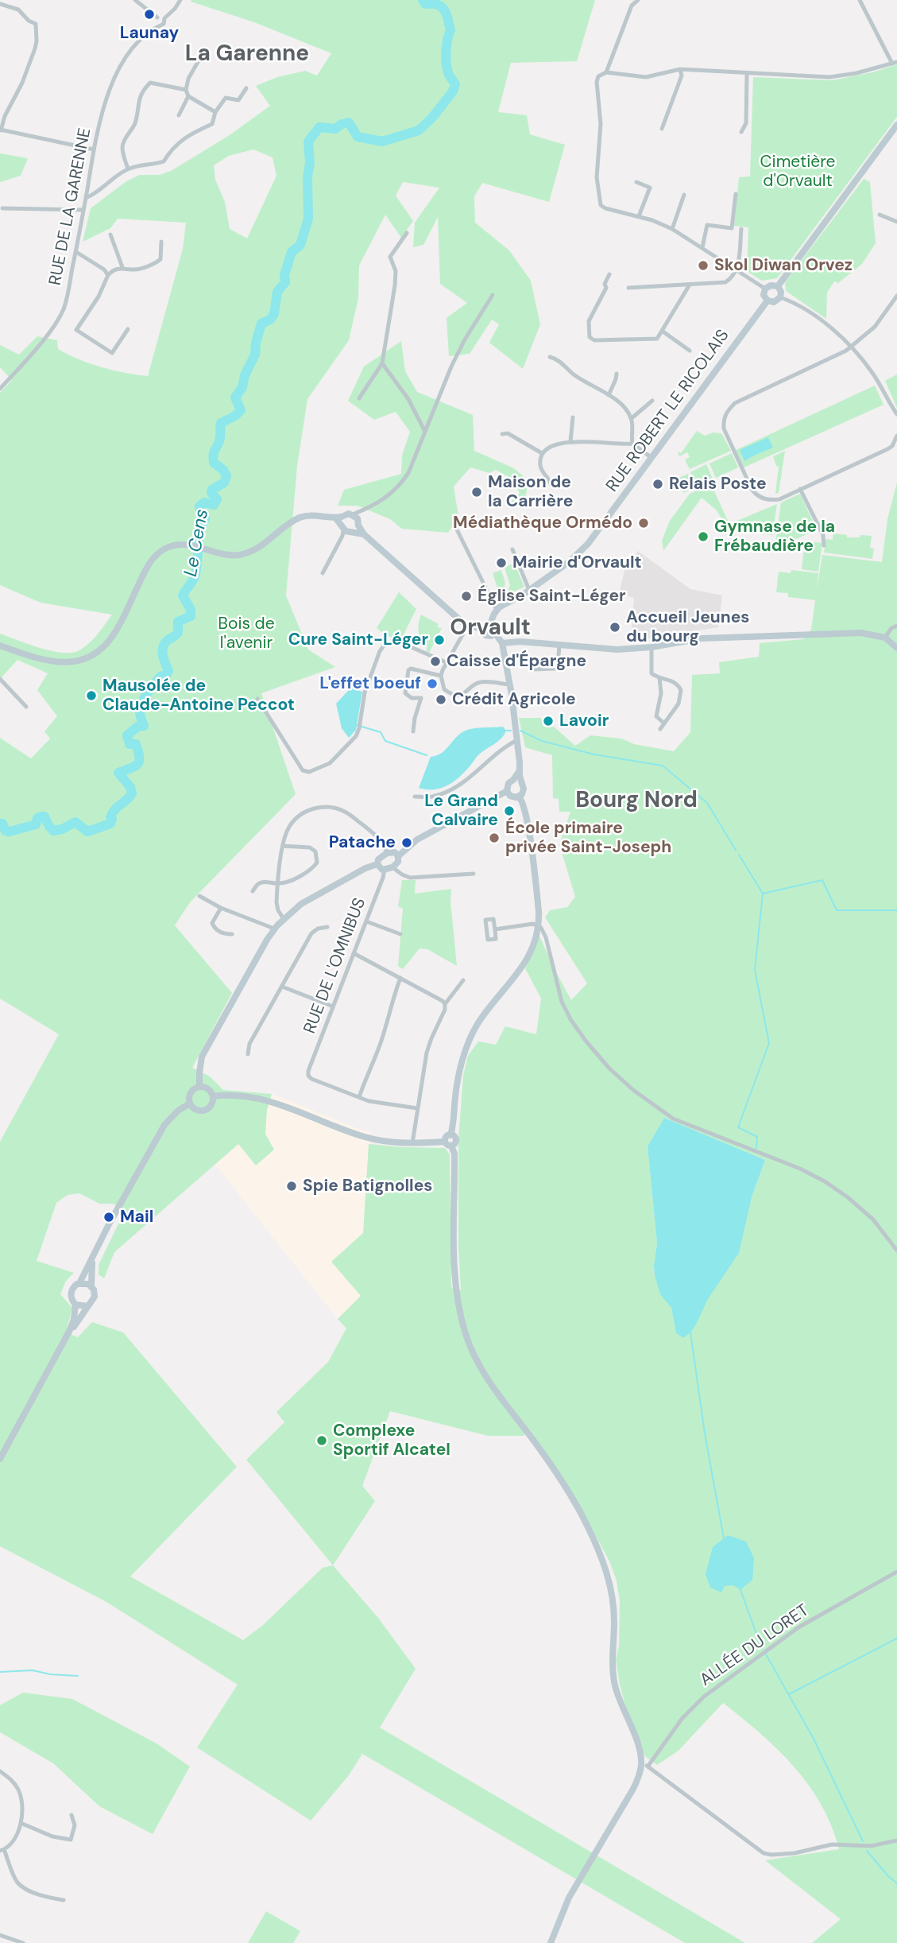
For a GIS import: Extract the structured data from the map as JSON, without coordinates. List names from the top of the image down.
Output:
{
  "streets": {
    "main road": ["RUE ROBERT LE RICOLAIS"],
    "street": ["RUE DE LA GARENNE", "RUE DE L'OMNIBUS", "ALLÉE DU LORET"]
  },
  "districts": ["La Garenne", "Orvault", "Bourg Nord"],
  "water": ["Le Cens"],
  "parks": ["Cimetière d'Orvault", "Bois de l'avenir"],
  "places": [
    "Launay",
    "Skol Diwan Orvez",
    "Relais Poste",
    "Maison de la Carrière",
    "Médiathèque Ormédo",
    "Gymnase de la Frébaudière",
    "Mairie d'Orvault",
    "Église Saint-Léger",
    "Accueil Jeunes du bourg",
    "Cure Saint-Léger",
    "Caisse d'Épargne",
    "L'effet boeuf",
    "Mausolée de Claude-Antoine Peccot",
    "Crédit Agricole",
    "Lavoir",
    "Le Grand Calvaire",
    "École primaire privée Saint-Joseph",
    "Patache",
    "Spie Batignolles",
    "Mail",
    "Complexe Sportif Alcatel"
  ]
}
